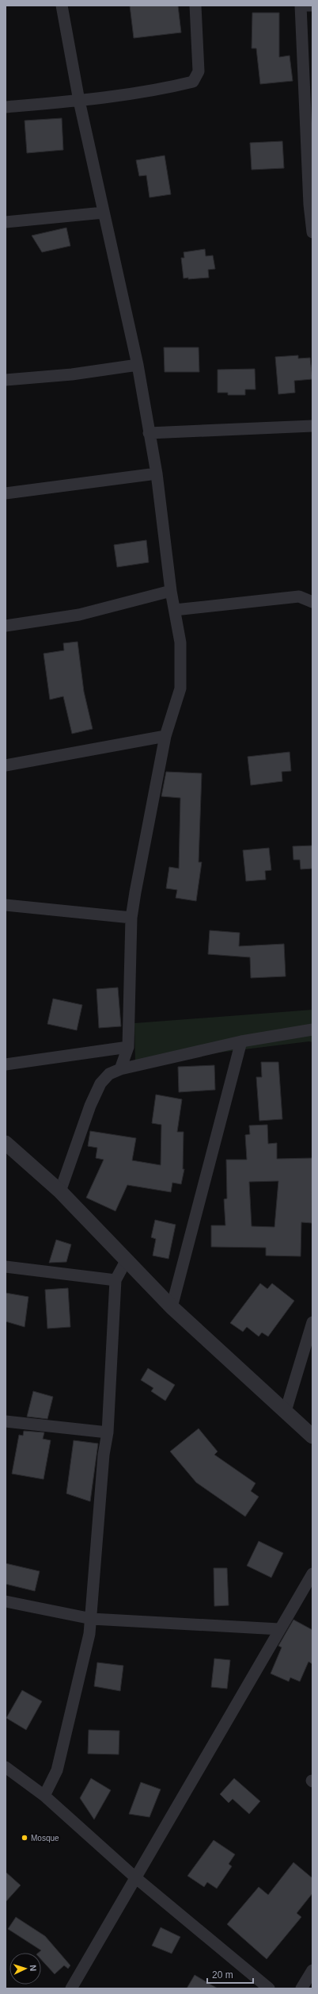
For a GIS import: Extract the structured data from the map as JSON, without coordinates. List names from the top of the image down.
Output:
{
  "places": ["Mosque"],
  "scale_bar": "20 m",
  "north": "right"
}
